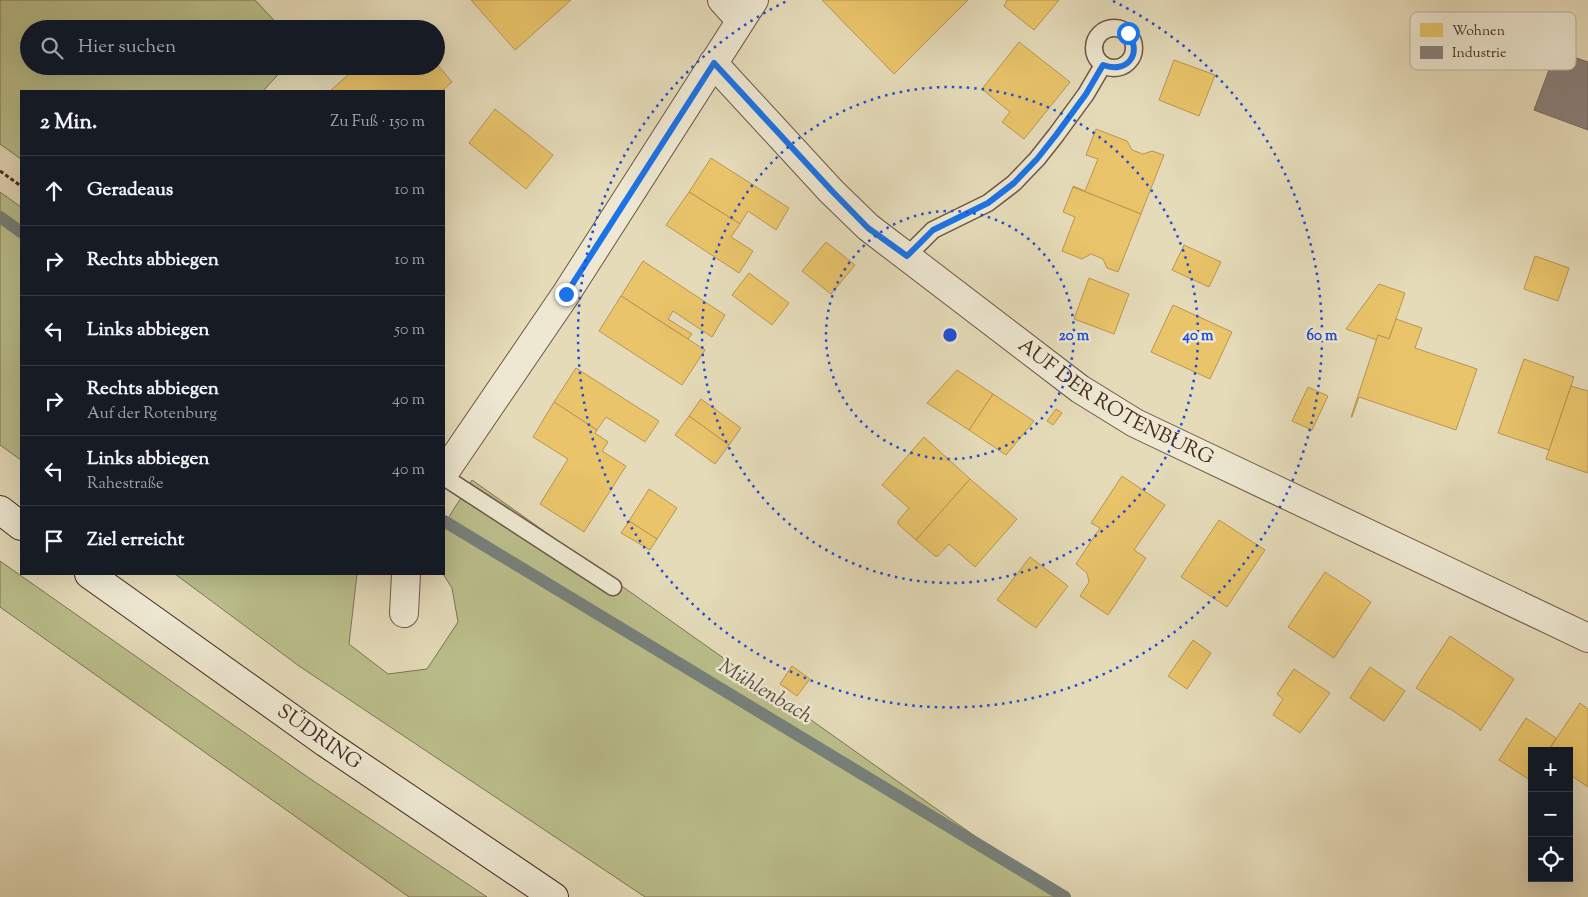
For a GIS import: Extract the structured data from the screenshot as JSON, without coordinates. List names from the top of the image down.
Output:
{
  "streets": {
    "street": ["AUF DER ROTENBURG", "SÜDRING"]
  },
  "water": ["Mühlenbach"],
  "legend": ["Wohnen", "Industrie"],
  "page": {
    "search": "Hier suchen",
    "heading": ["2 Min.", "Zu Fuß · 150 m"],
    "list": [
      ["Geradeaus", "10 m"],
      ["Rechts abbiegen", "10 m"],
      ["Links abbiegen", "50 m"],
      ["Rechts abbiegen", "Auf der Rotenburg", "40 m"],
      ["Links abbiegen", "Rahestraße", "40 m"],
      "Ziel erreicht"
    ],
    "map_buttons": ["+", "−"]
  },
  "rings": ["20 m", "40 m", "60 m"]
}
